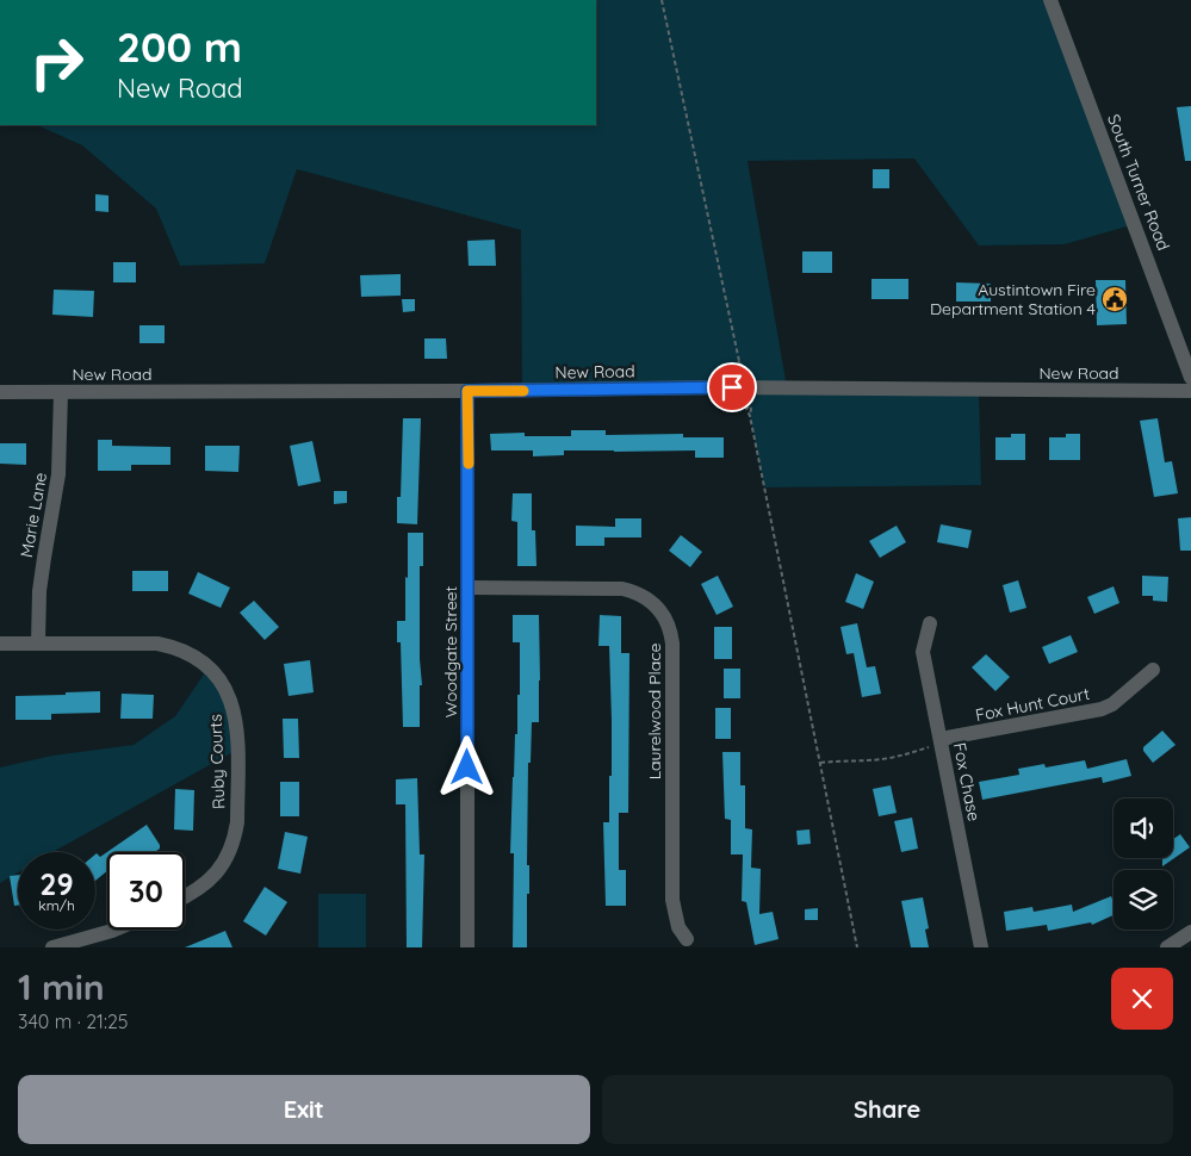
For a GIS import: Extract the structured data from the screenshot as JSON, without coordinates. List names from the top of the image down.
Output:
{
  "streets": {
    "street": [
      "South Turner Road",
      "New Road",
      "Marie Lane",
      "Woodgate Street",
      "Fox Hunt Court",
      "Laurelwood Place",
      "Ruby Courts",
      "Fox Chase"
    ]
  },
  "crossings": [
    ["New Road", "Marie Lane"],
    ["New Road", "Woodgate Street"],
    ["Marie Lane", "Ruby Courts"],
    ["Woodgate Street", "Laurelwood Place"],
    ["Fox Hunt Court", "Fox Chase"]
  ],
  "places": {
    "public building": ["Austintown Fire Department Station 4"]
  },
  "page": {
    "turn": ["200 m", "New Road"],
    "speed": "29 km/h",
    "limit": "30",
    "heading": ["1 min", "340 m · 21:25"],
    "buttons": ["Exit", "Share"]
  }
}
